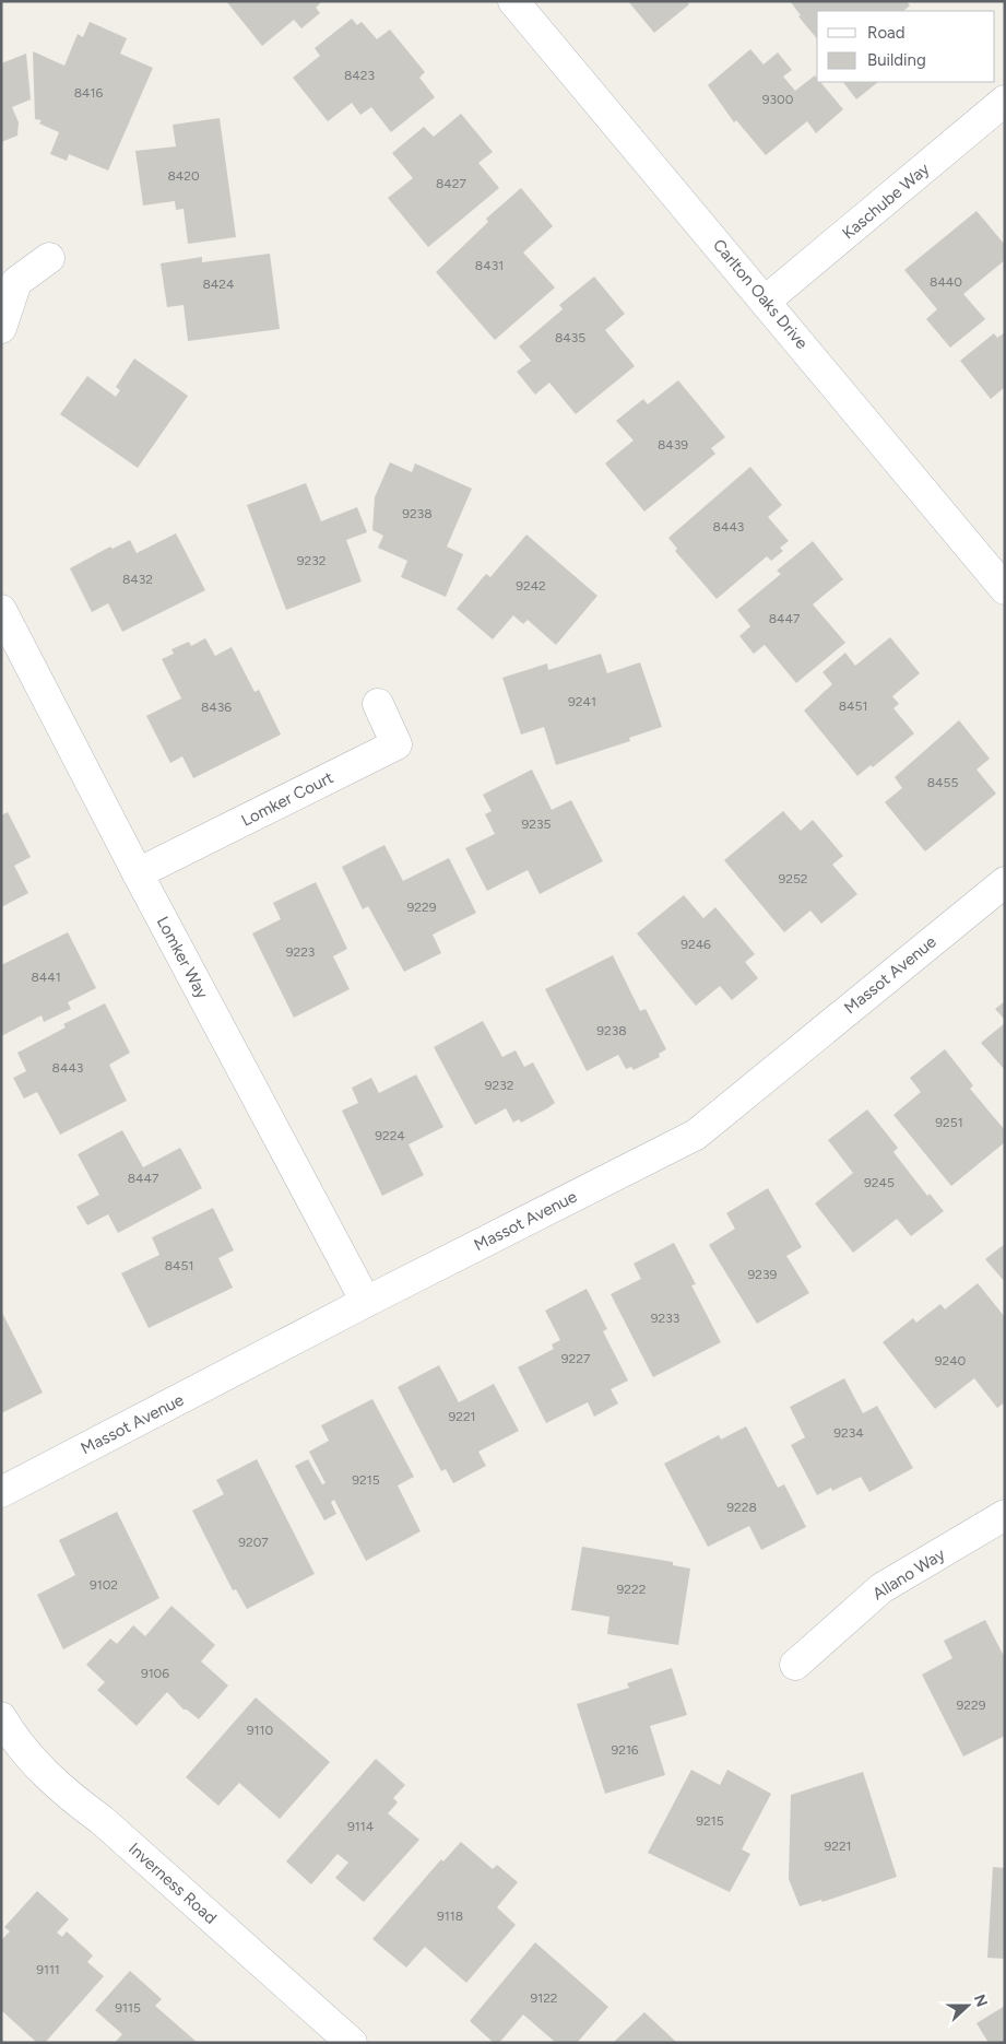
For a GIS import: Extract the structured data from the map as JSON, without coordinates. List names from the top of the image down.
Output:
{
  "streets": {
    "street": [
      "Kaschube Way",
      "Carlton Oaks Drive",
      "Lomker Court",
      "Lomker Way",
      "Massot Avenue",
      "Allano Way",
      "Inverness Road"
    ]
  },
  "crossings": [
    ["Kaschube Way", "Carlton Oaks Drive"],
    ["Lomker Court", "Lomker Way"],
    ["Lomker Way", "Massot Avenue"]
  ],
  "house_numbers": [
    "8423",
    "8416",
    "9300",
    "8420",
    "8427",
    "8431",
    "8440",
    "8424",
    "8435",
    "8439",
    "9238",
    "8443",
    "9232",
    "8432",
    "9242",
    "8447",
    "9241",
    "8451",
    "8436",
    "8455",
    "9235",
    "9252",
    "9229",
    "9246",
    "9223",
    "8441",
    "9238",
    "8443",
    "9232",
    "9251",
    "9224",
    "8447",
    "9245",
    "8451",
    "9239",
    "9233",
    "9227",
    "9240",
    "9221",
    "9234",
    "9215",
    "9228",
    "9207",
    "9102",
    "9222",
    "9106",
    "9229",
    "9110",
    "9216",
    "9215",
    "9114",
    "9221",
    "9118",
    "9111",
    "9122",
    "9115"
  ],
  "legend": ["Road", "Building"],
  "north": "right"
}
